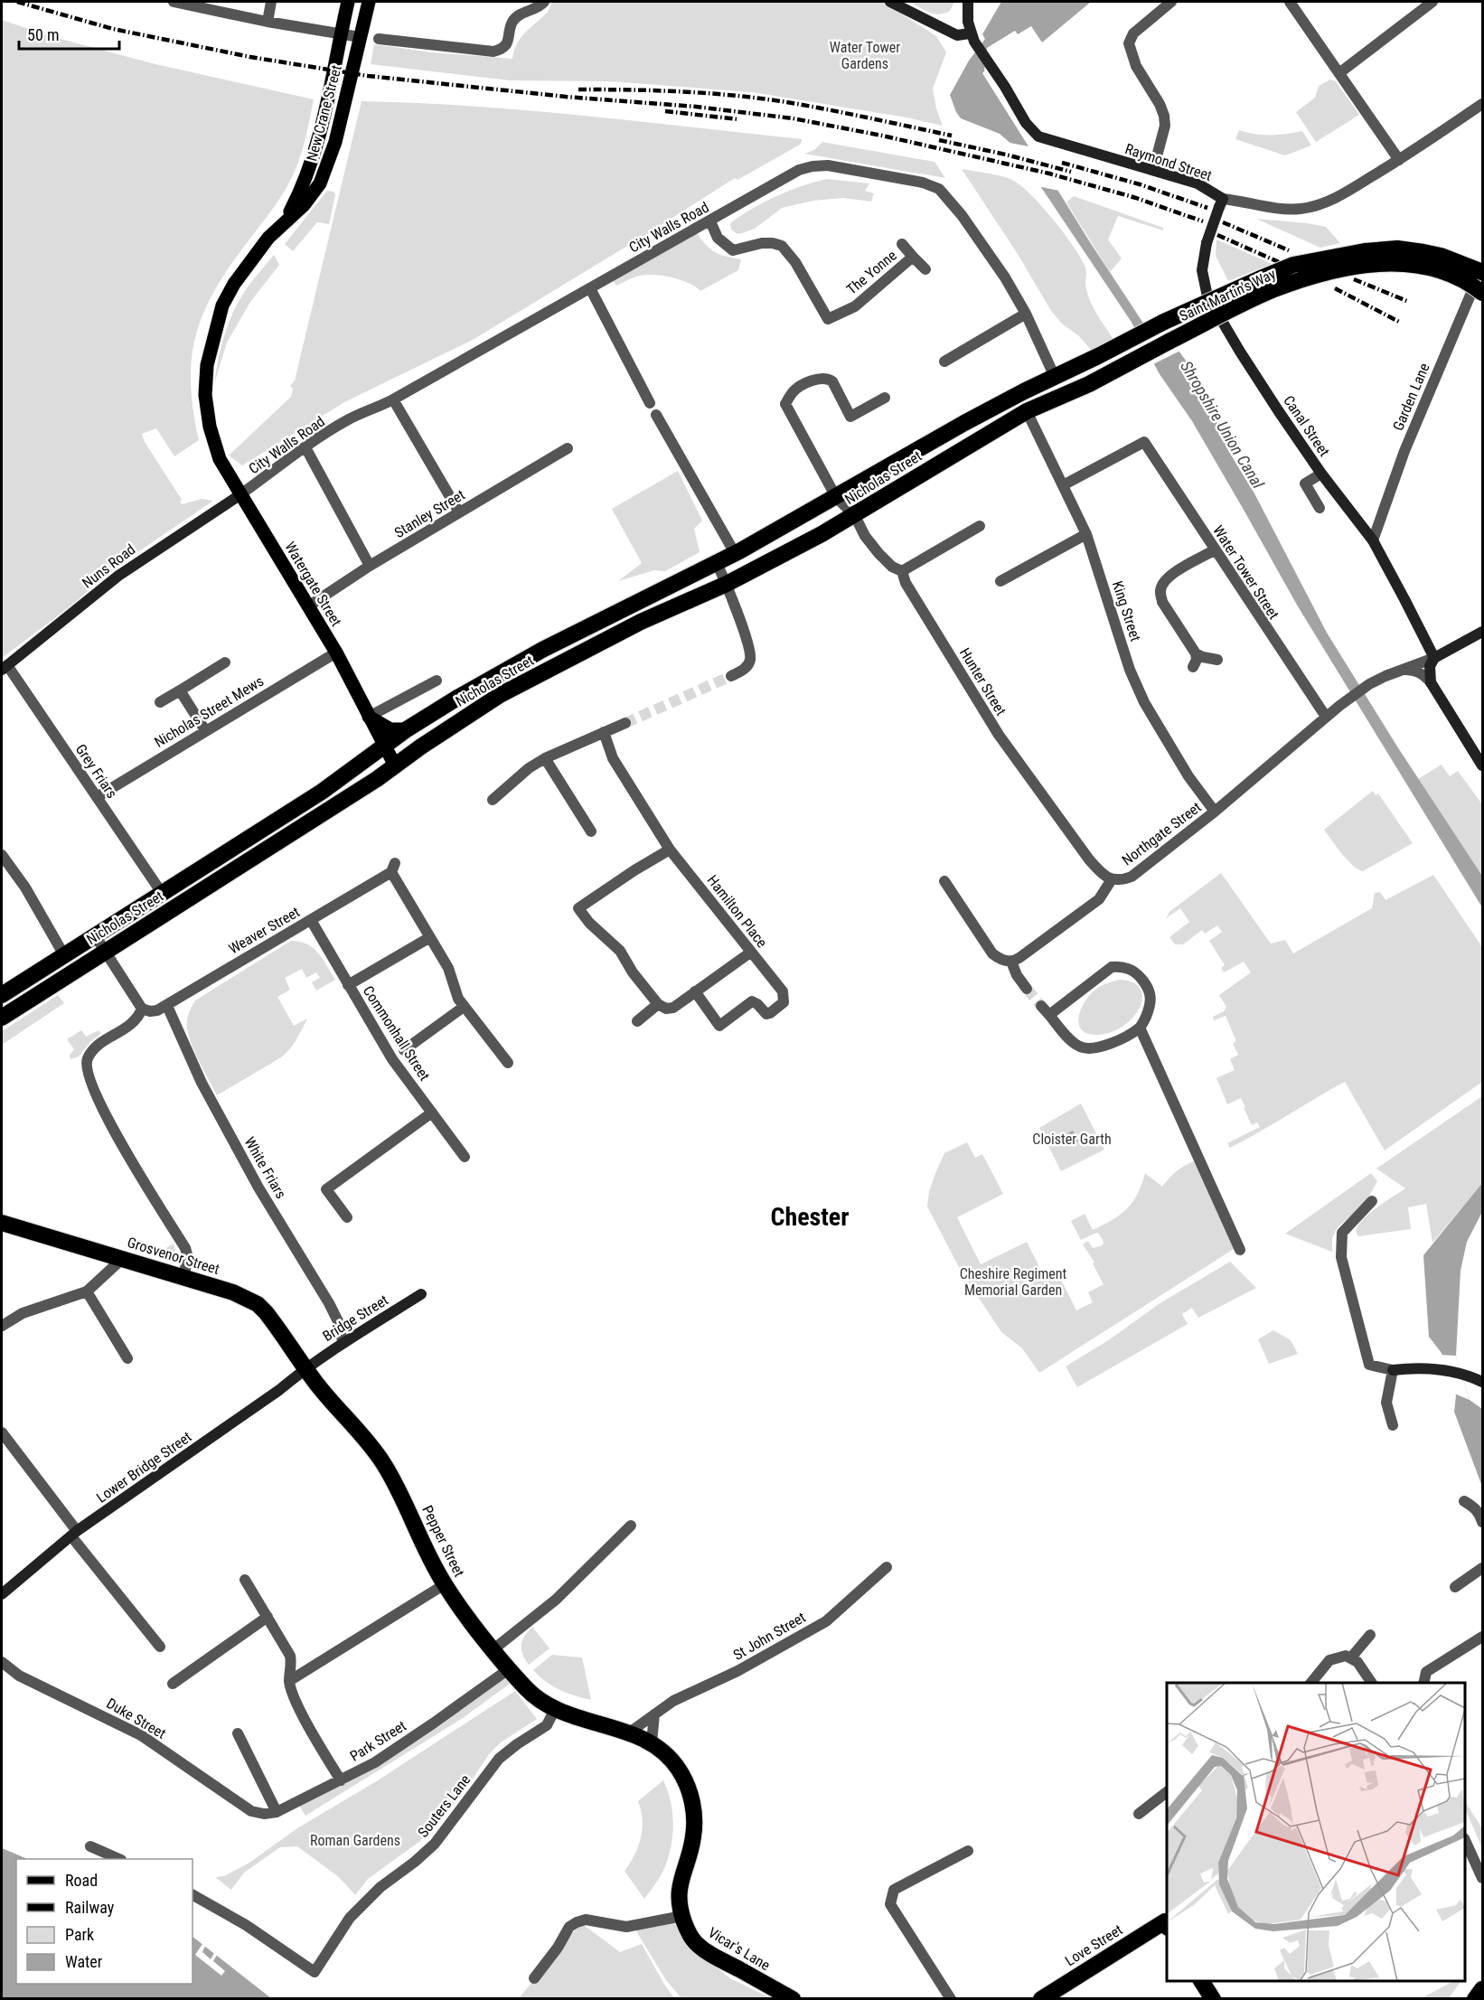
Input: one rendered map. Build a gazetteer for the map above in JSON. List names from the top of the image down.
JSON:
{
  "streets": {
    "highway": [
      "Saint Martin's Way",
      "Nicholas Street",
      "Grosvenor Street",
      "Pepper Street",
      "Love Street",
      "Vicar's Lane"
    ],
    "main road": ["New Crane Street", "Watergate Street"],
    "street": [
      "Raymond Street",
      "City Walls Road",
      "The Yonne",
      "Garden Lane",
      "Canal Street",
      "Stanley Street",
      "Nuns Road",
      "Water Tower Street",
      "King Street",
      "Hunter Street",
      "Nicholas Street Mews",
      "Grey Friars",
      "Northgate Street",
      "Hamilton Place",
      "Weaver Street",
      "Commonhall Street",
      "White Friars",
      "Bridge Street",
      "Lower Bridge Street",
      "St John Street",
      "Duke Street",
      "Park Street",
      "Souters Lane"
    ]
  },
  "crossings": [
    ["New Crane Street", "Watergate Street"],
    ["Raymond Street", "Canal Street"],
    ["City Walls Road", "The Yonne"],
    ["City Walls Road", "Saint Martin's Way"],
    ["City Walls Road", "Nuns Road"],
    ["City Walls Road", "Watergate Street"],
    ["Saint Martin's Way", "Nicholas Street"],
    ["Saint Martin's Way", "King Street"],
    ["Garden Lane", "Canal Street"],
    ["Canal Street", "Northgate Street"],
    ["Nicholas Street", "Watergate Street"],
    ["Nicholas Street", "King Street"],
    ["Nicholas Street", "Hunter Street"],
    ["Nicholas Street", "Grey Friars"],
    ["Stanley Street", "Watergate Street"],
    ["Nuns Road", "Watergate Street"],
    ["Nuns Road", "Grey Friars"],
    ["Water Tower Street", "King Street"],
    ["Water Tower Street", "Northgate Street"],
    ["Watergate Street", "Nicholas Street Mews"],
    ["King Street", "Northgate Street"],
    ["Hunter Street", "Northgate Street"],
    ["Nicholas Street Mews", "Grey Friars"],
    ["Weaver Street", "Commonhall Street"],
    ["Weaver Street", "White Friars"],
    ["White Friars", "Bridge Street"],
    ["Grosvenor Street", "Bridge Street"],
    ["Grosvenor Street", "Lower Bridge Street"],
    ["Grosvenor Street", "Pepper Street"],
    ["Bridge Street", "Lower Bridge Street"],
    ["Bridge Street", "Pepper Street"],
    ["Lower Bridge Street", "Pepper Street"],
    ["Pepper Street", "St John Street"],
    ["Pepper Street", "Park Street"],
    ["Pepper Street", "Souters Lane"],
    ["Pepper Street", "Vicar's Lane"],
    ["Duke Street", "Park Street"]
  ],
  "districts": ["Chester"],
  "water": ["Shropshire Union Canal"],
  "parks": [
    "Water Tower Gardens",
    "Cloister Garth",
    "Cheshire Regiment Memorial Garden",
    "Roman Gardens"
  ],
  "legend": [
    "Road",
    "Railway",
    "Park",
    "Water"
  ],
  "scale_bar": "50 m"
}
